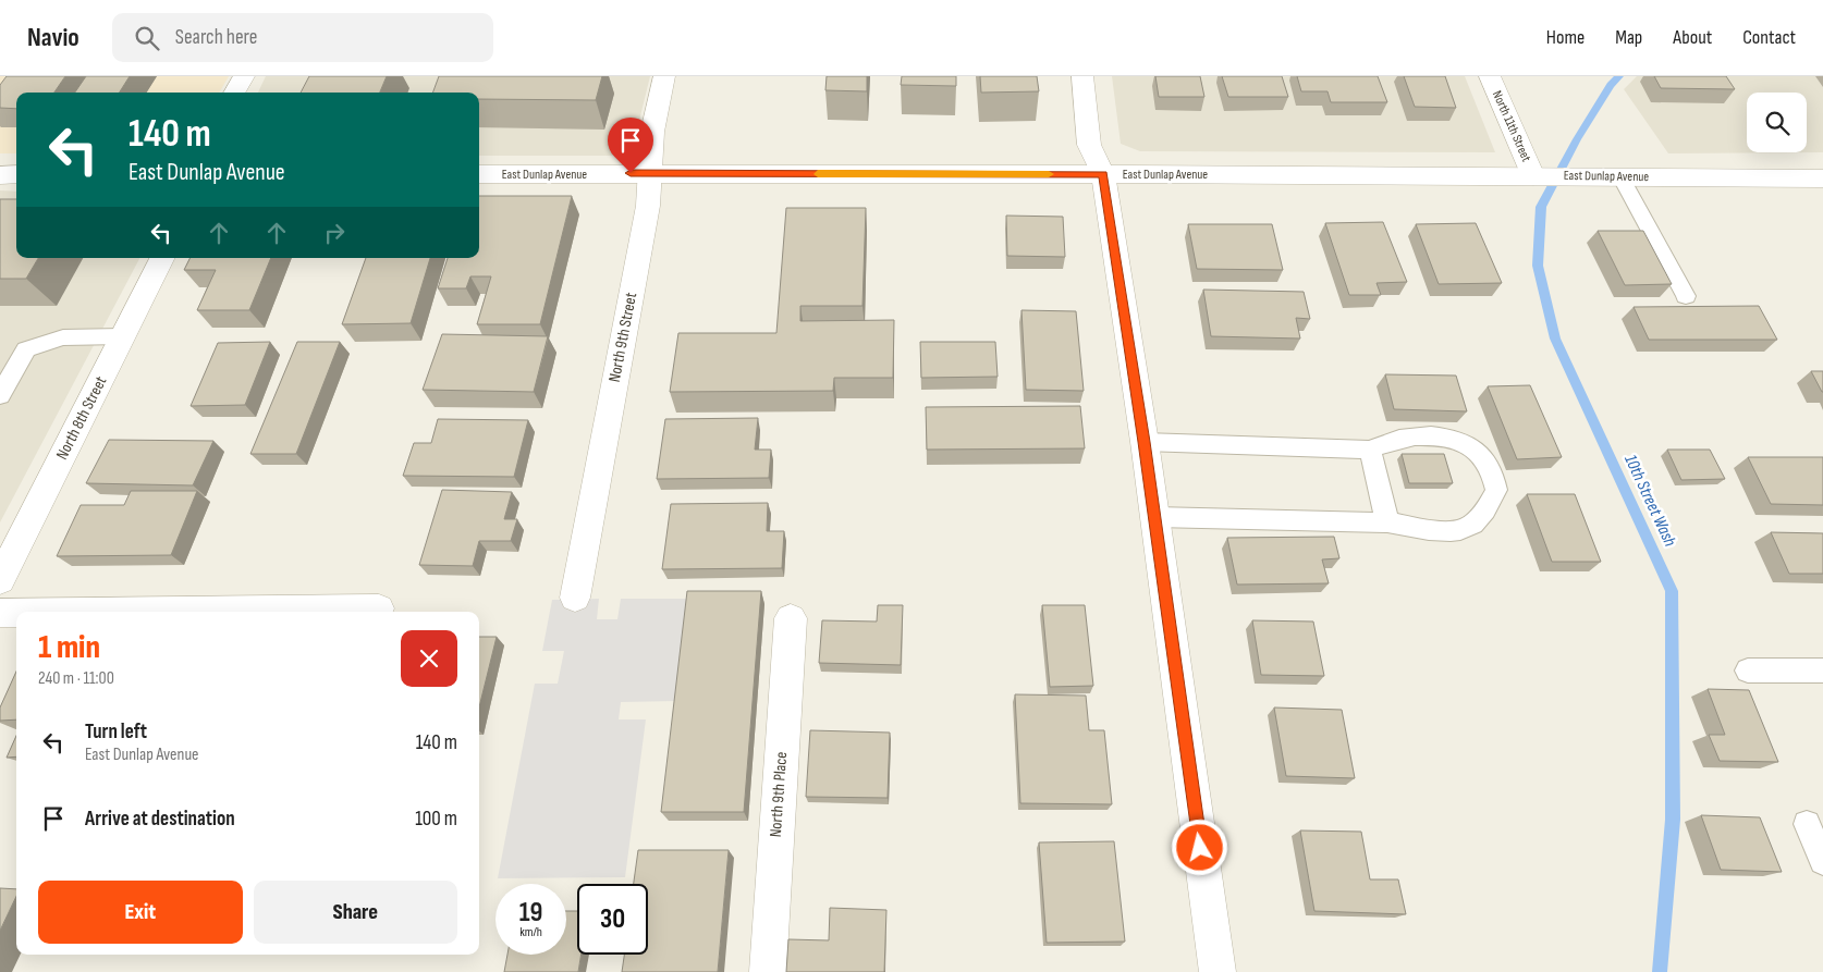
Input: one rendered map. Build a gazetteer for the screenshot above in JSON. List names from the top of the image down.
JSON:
{
  "streets": {
    "street": [
      "North 11th Street",
      "East Dunlap Avenue",
      "North 9th Street",
      "North 8th Street",
      "North 9th Place"
    ]
  },
  "crossings": [
    ["North 11th Street", "East Dunlap Avenue"],
    ["East Dunlap Avenue", "North 9th Street"]
  ],
  "water": ["10th Street Wash"],
  "page": {
    "header": "Navio",
    "search": "Search here",
    "nav": [
      "Home",
      "Map",
      "About",
      "Contact"
    ],
    "turn": ["140 m", "East Dunlap Avenue"],
    "heading": ["1 min", "240 m · 11:00"],
    "list": [
      {
        "name": "Turn left",
        "note": "East Dunlap Avenue",
        "value": "140 m"
      },
      {
        "name": "Arrive at destination",
        "value": "100 m"
      }
    ],
    "buttons": ["Exit", "Share"],
    "speed": "19 km/h",
    "limit": "30"
  }
}
